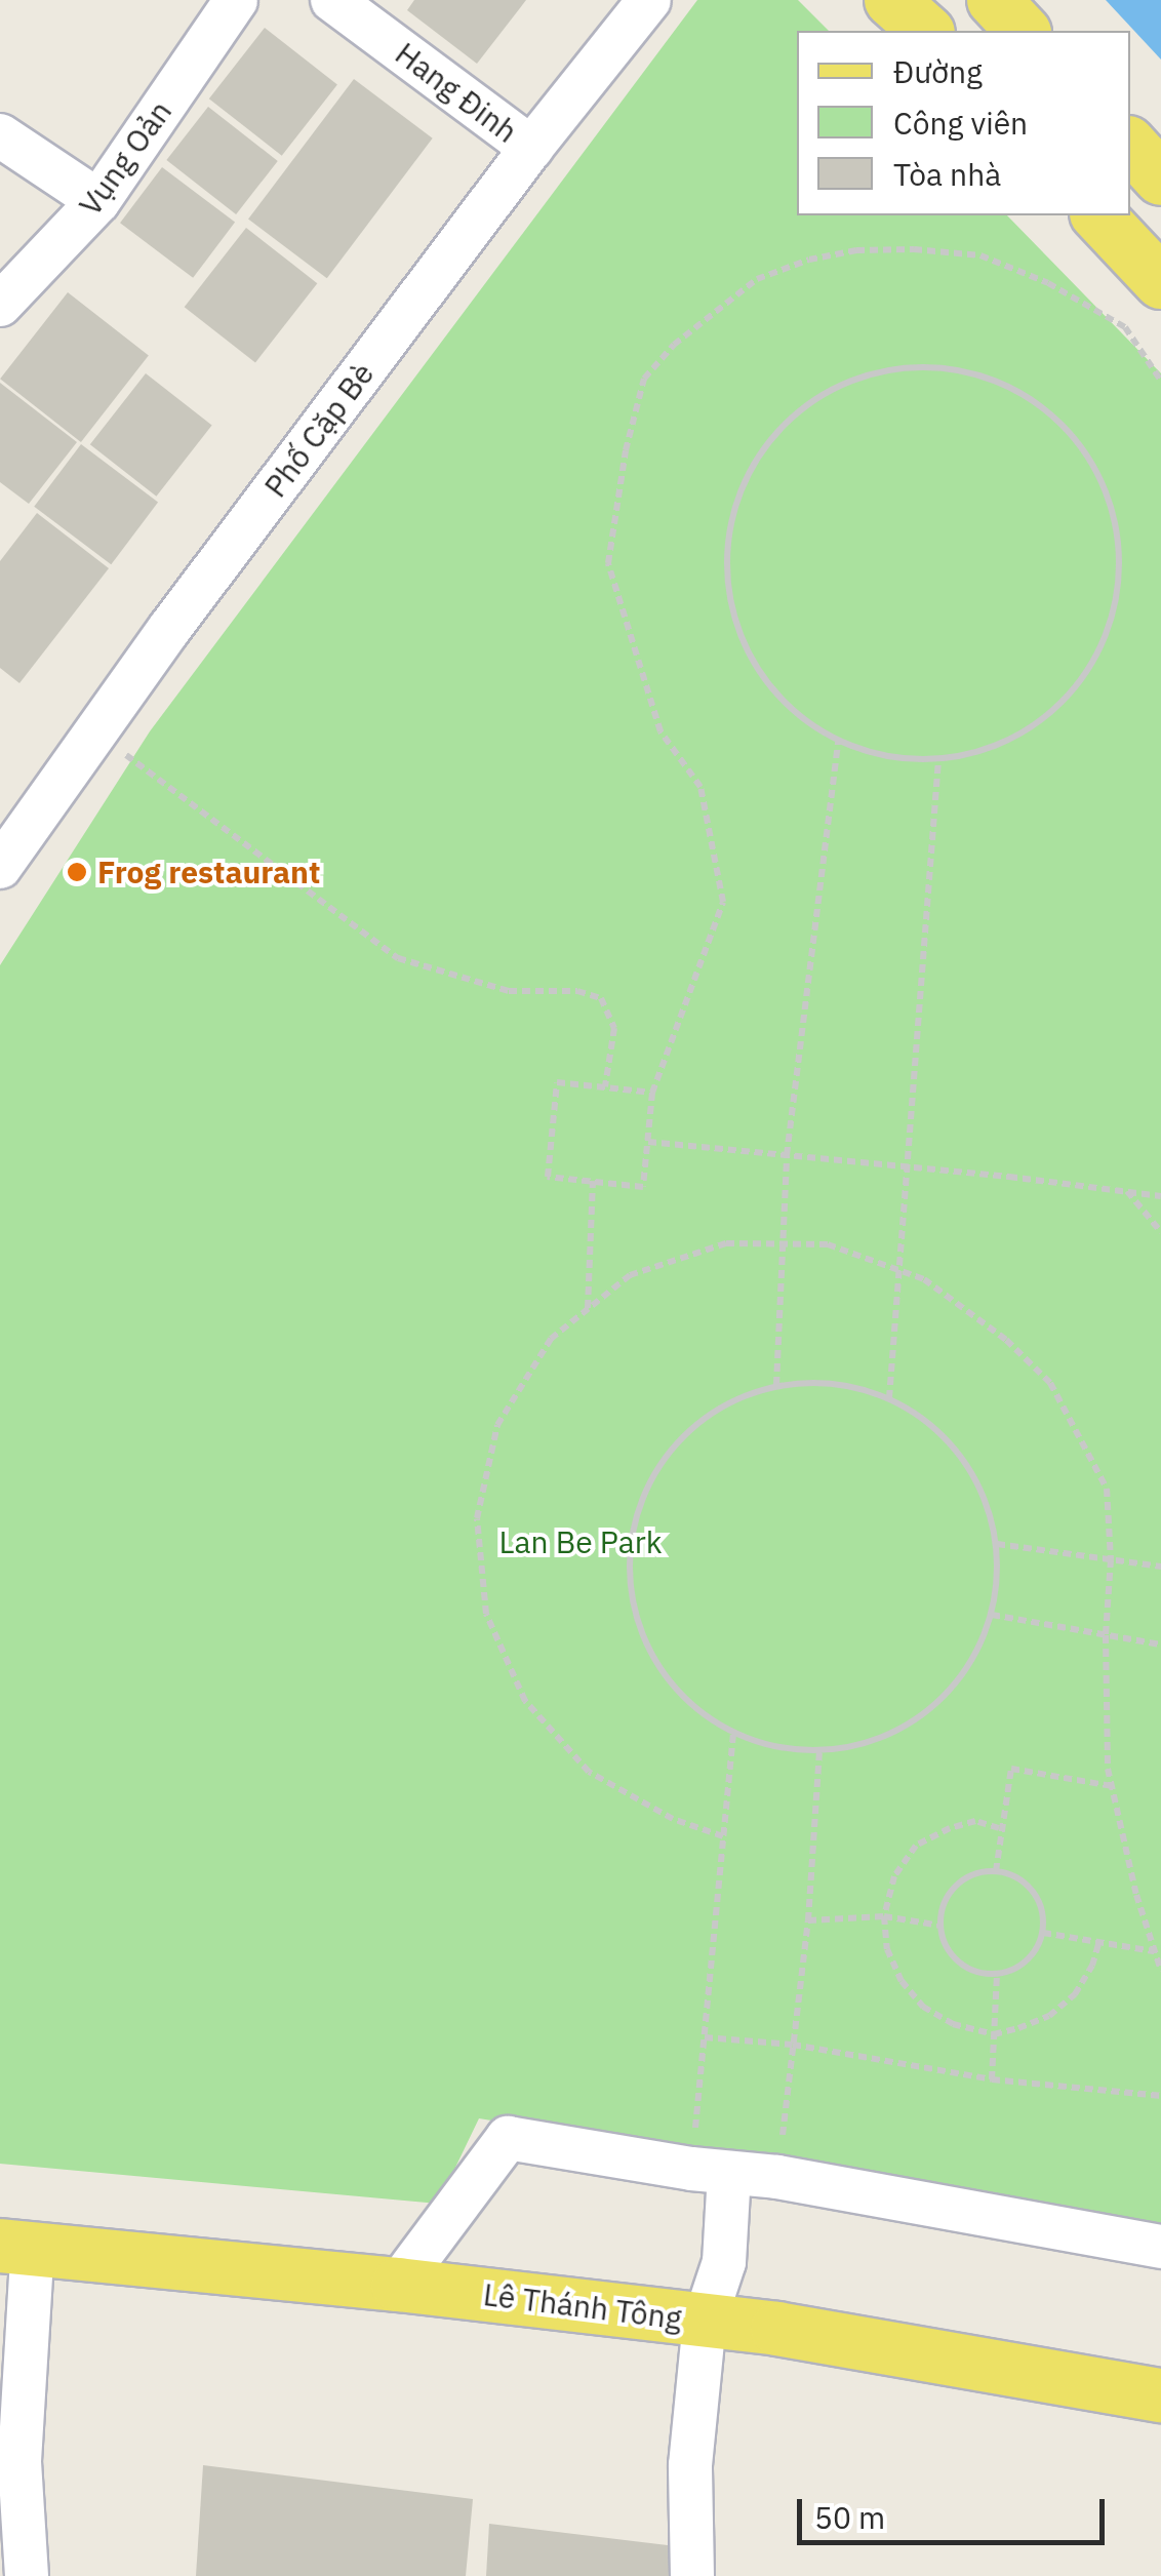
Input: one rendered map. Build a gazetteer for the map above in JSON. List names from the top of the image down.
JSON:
{
  "streets": {
    "main road": ["Lê Thánh Tông"],
    "street": ["Hang Đinh", "Vụng Oản", "Phố Cặp Bè"]
  },
  "crossings": [
    ["Hang Đinh", "Phố Cặp Bè"]
  ],
  "parks": ["Lan Be Park"],
  "places": ["Frog restaurant"],
  "legend": ["Đường", "Công viên", "Tòa nhà"],
  "scale_bar": "50 m"
}
